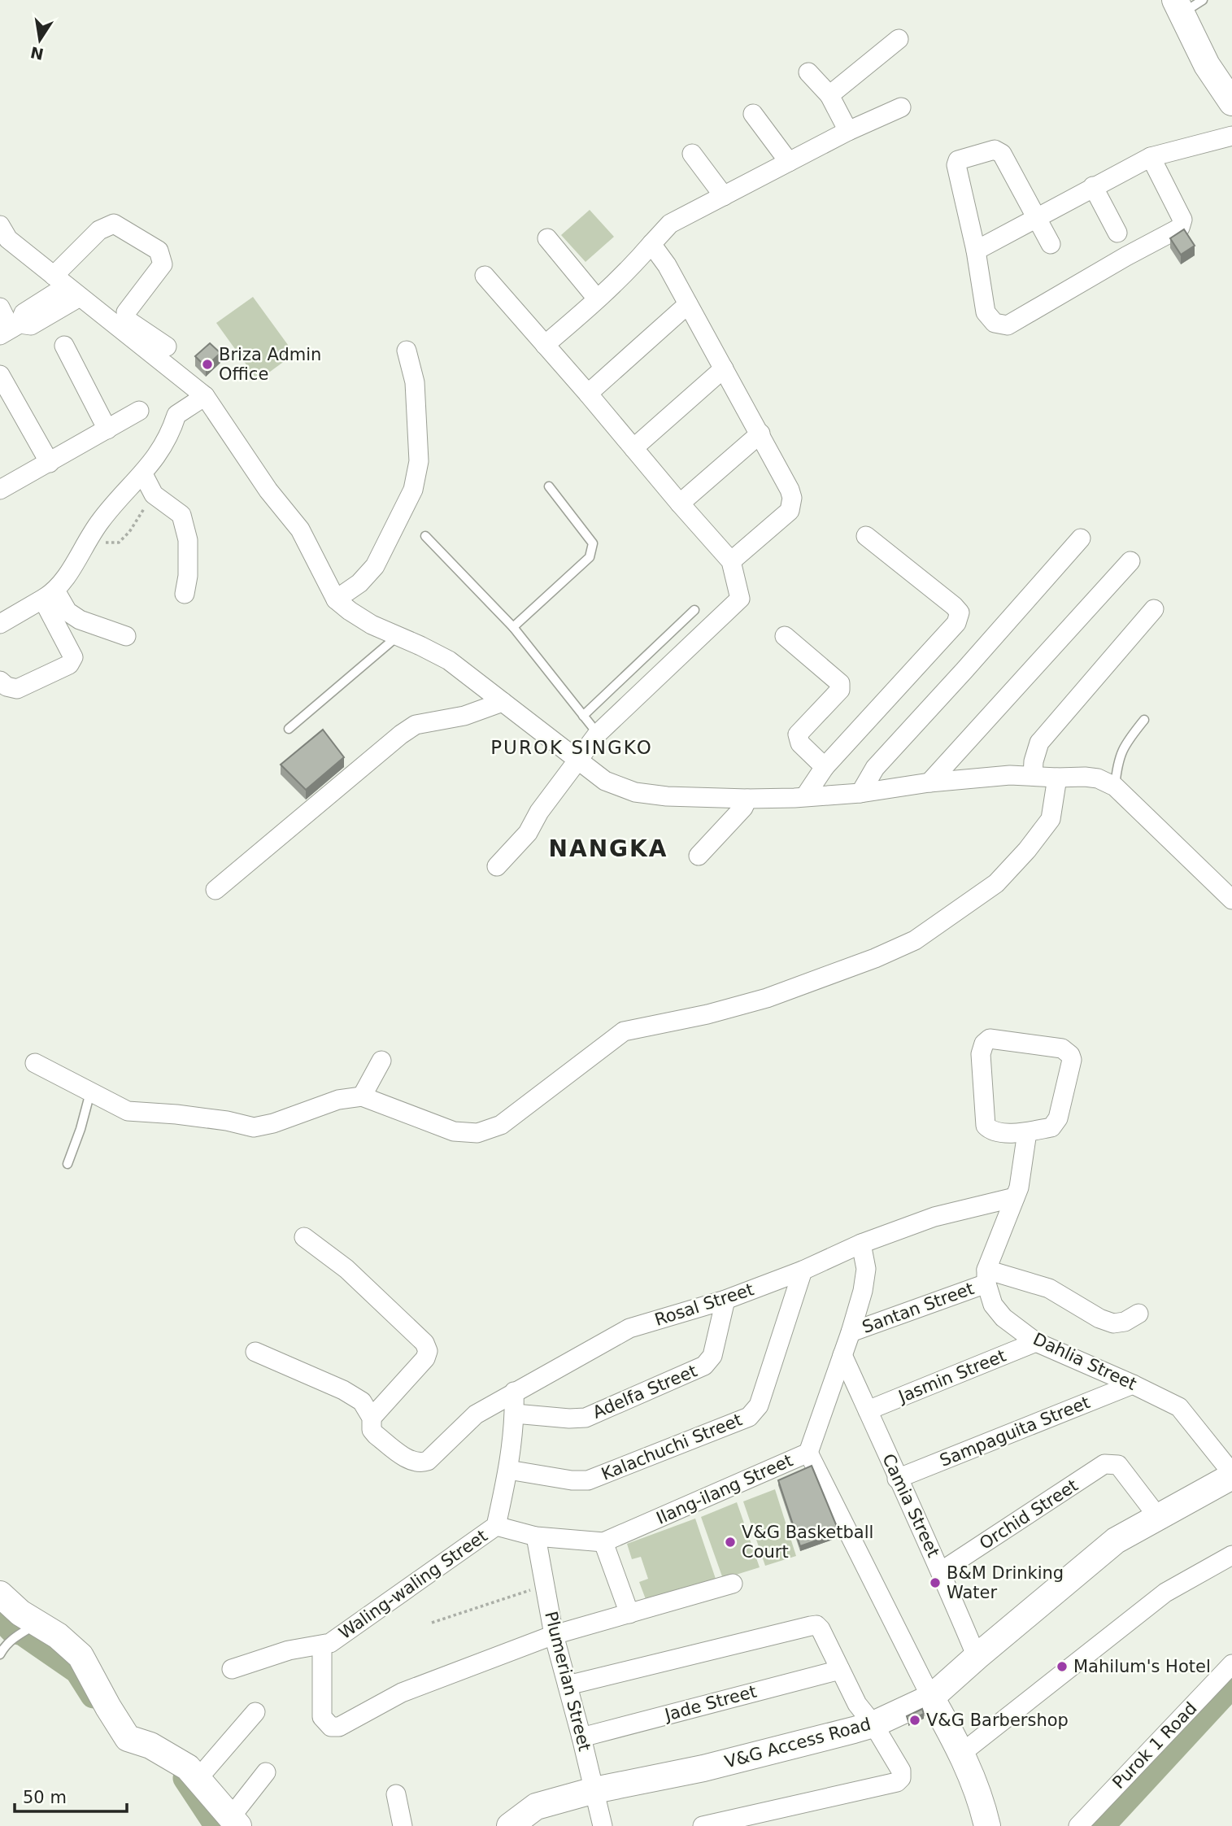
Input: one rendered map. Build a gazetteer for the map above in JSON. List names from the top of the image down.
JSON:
{
  "streets": {
    "street": [
      "Rosal Street",
      "Santan Street",
      "Dahlia Street",
      "Jasmin Street",
      "Adelfa Street",
      "Sampaguita Street",
      "Kalachuchi Street",
      "Ilang-ilang Street",
      "Camia Street",
      "Orchid Street",
      "Waling-waling Street",
      "Plumerian Street",
      "Jade Street",
      "V&G Access Road",
      "Purok 1 Road"
    ]
  },
  "crossings": [
    ["Rosal Street", "Adelfa Street"],
    ["Rosal Street", "Kalachuchi Street"],
    ["Rosal Street", "Ilang-ilang Street"],
    ["Rosal Street", "Waling-waling Street"],
    ["Santan Street", "Dahlia Street"],
    ["Santan Street", "Ilang-ilang Street"],
    ["Dahlia Street", "Jasmin Street"],
    ["Dahlia Street", "Sampaguita Street"],
    ["Dahlia Street", "V&G Access Road"],
    ["Jasmin Street", "Camia Street"],
    ["Adelfa Street", "Waling-waling Street"],
    ["Sampaguita Street", "Camia Street"],
    ["Kalachuchi Street", "Waling-waling Street"],
    ["Ilang-ilang Street", "Camia Street"],
    ["Ilang-ilang Street", "Waling-waling Street"],
    ["Ilang-ilang Street", "Plumerian Street"],
    ["Camia Street", "Orchid Street"],
    ["Camia Street", "V&G Access Road"],
    ["Orchid Street", "V&G Access Road"],
    ["Plumerian Street", "Jade Street"],
    ["Plumerian Street", "V&G Access Road"]
  ],
  "districts": ["PUROK SINGKO", "NANGKA"],
  "places": [
    "Briza Admin Office",
    "V&G Basketball Court",
    "B&M Drinking Water",
    "Mahilum's Hotel",
    "V&G Barbershop"
  ],
  "scale_bar": "50 m",
  "north": "bottom"
}
